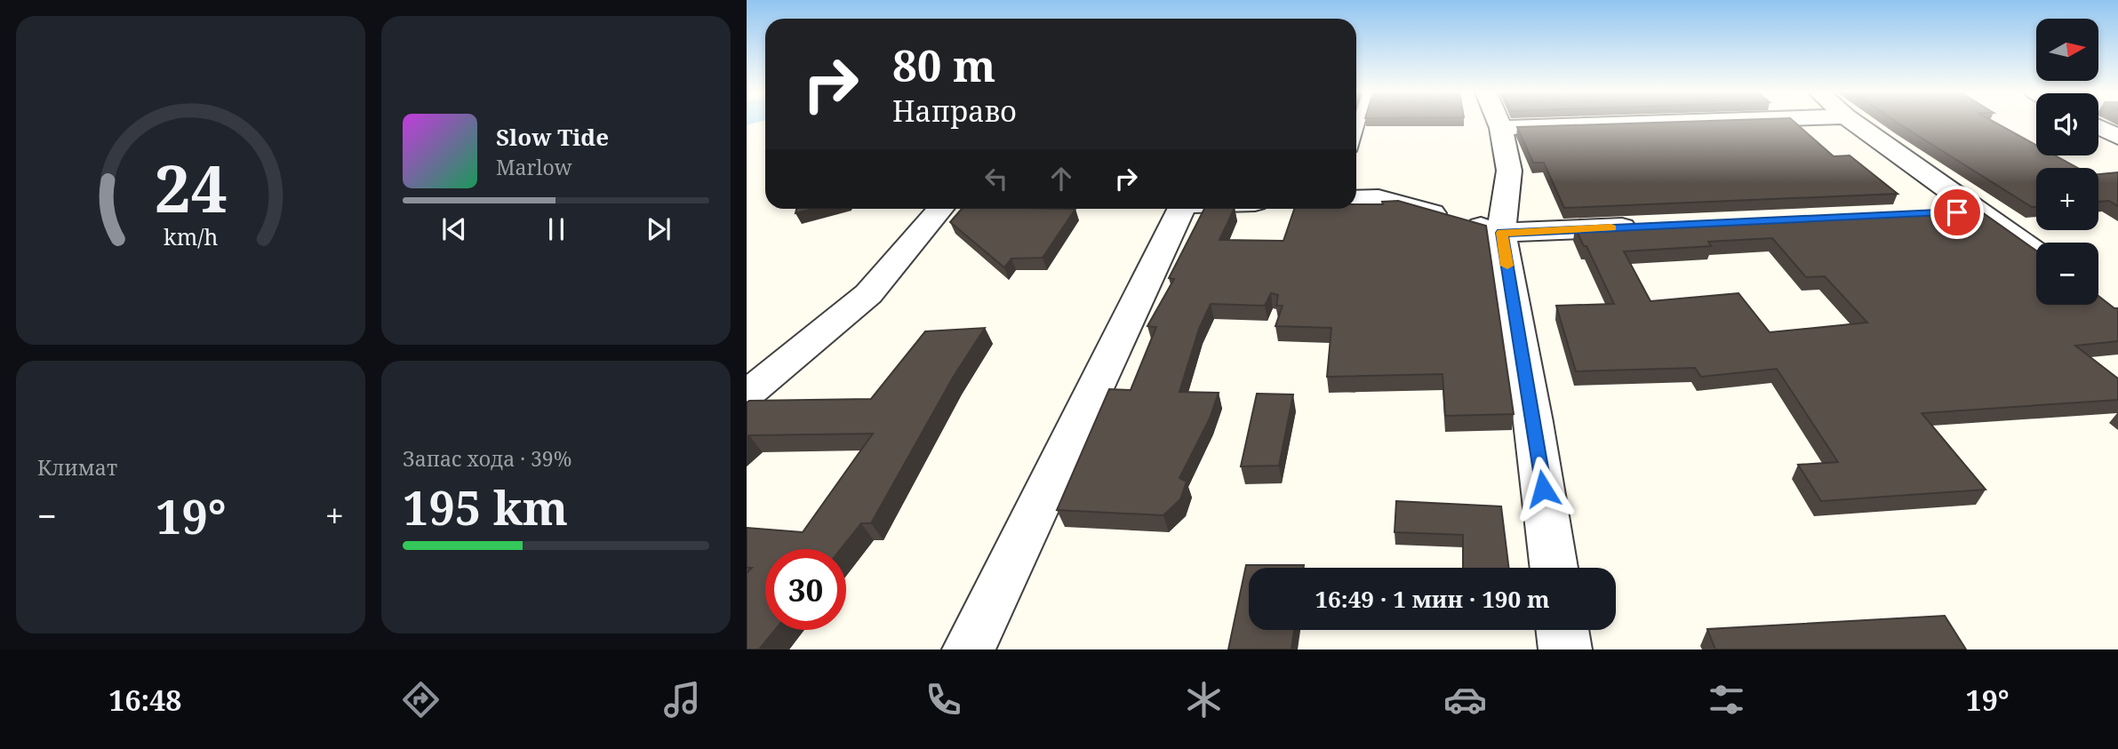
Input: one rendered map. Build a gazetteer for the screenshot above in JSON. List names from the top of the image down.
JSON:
{
  "north": "right",
  "page": {
    "map_buttons": ["+", "−"],
    "turn": ["80 m", "Направо"],
    "song": ["Slow Tide", "Marlow"],
    "tile": [
      "Климат",
      ["Запас хода · 39%", "195 km"]
    ],
    "heat": ["−", "19°", "+"],
    "limit": "30",
    "trip": "16:49 · 1 мин · 190 m",
    "tabs": ["16:48", "19°"],
    "gauge": ["24", "km/h"]
  }
}
